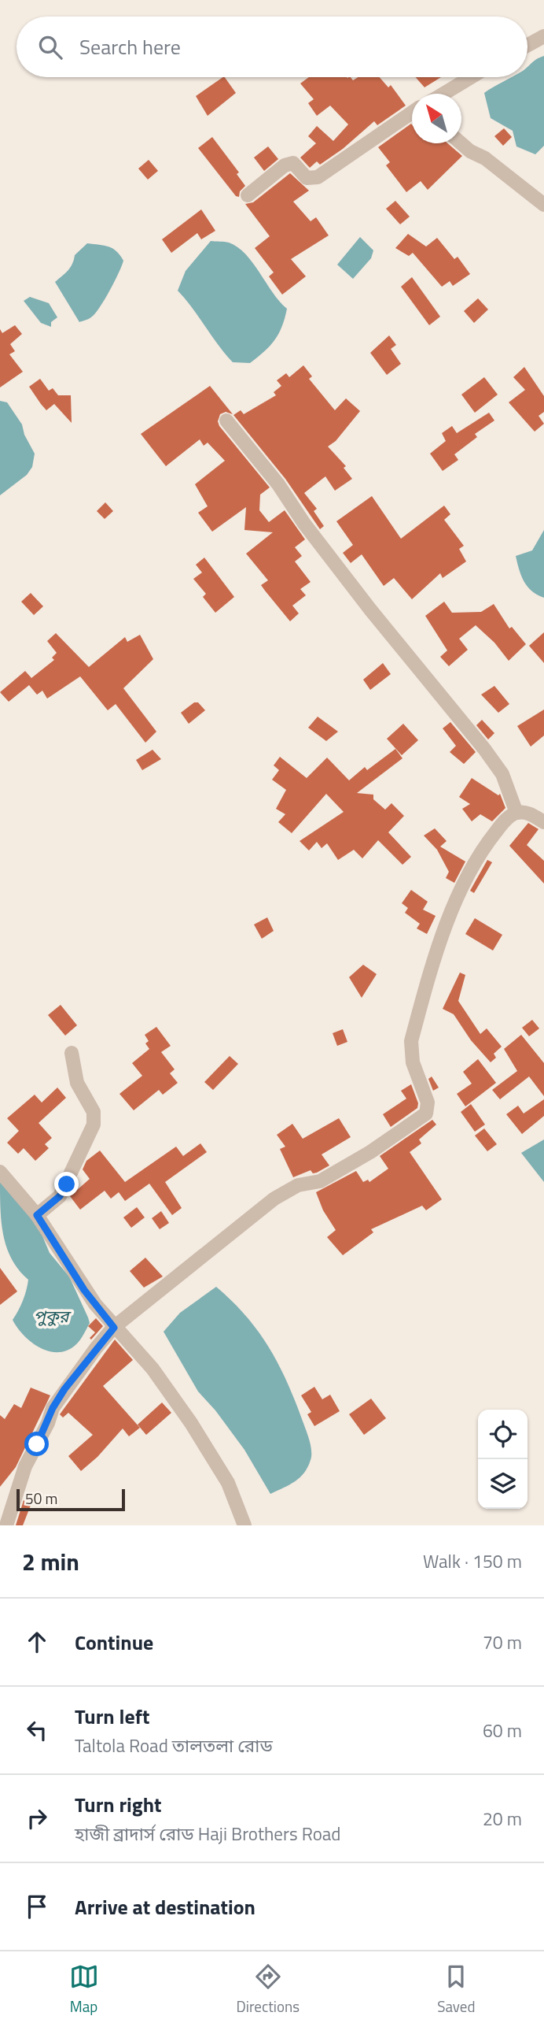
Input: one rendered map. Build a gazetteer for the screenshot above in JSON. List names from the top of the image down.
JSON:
{
  "water": ["পুকুর"],
  "scale_bar": "50 m",
  "north": "top left",
  "page": {
    "search": "Search here",
    "scale": "50 m",
    "heading": ["2 min", "Walk · 150 m"],
    "list": [
      ["Continue", "70 m"],
      ["Turn left", "Taltola Road তালতলা রোড", "60 m"],
      ["Turn right", "হাজী ব্রাদার্স রোড Haji Brothers Road", "20 m"],
      "Arrive at destination"
    ],
    "nav": ["Map", "Directions", "Saved"]
  }
}
